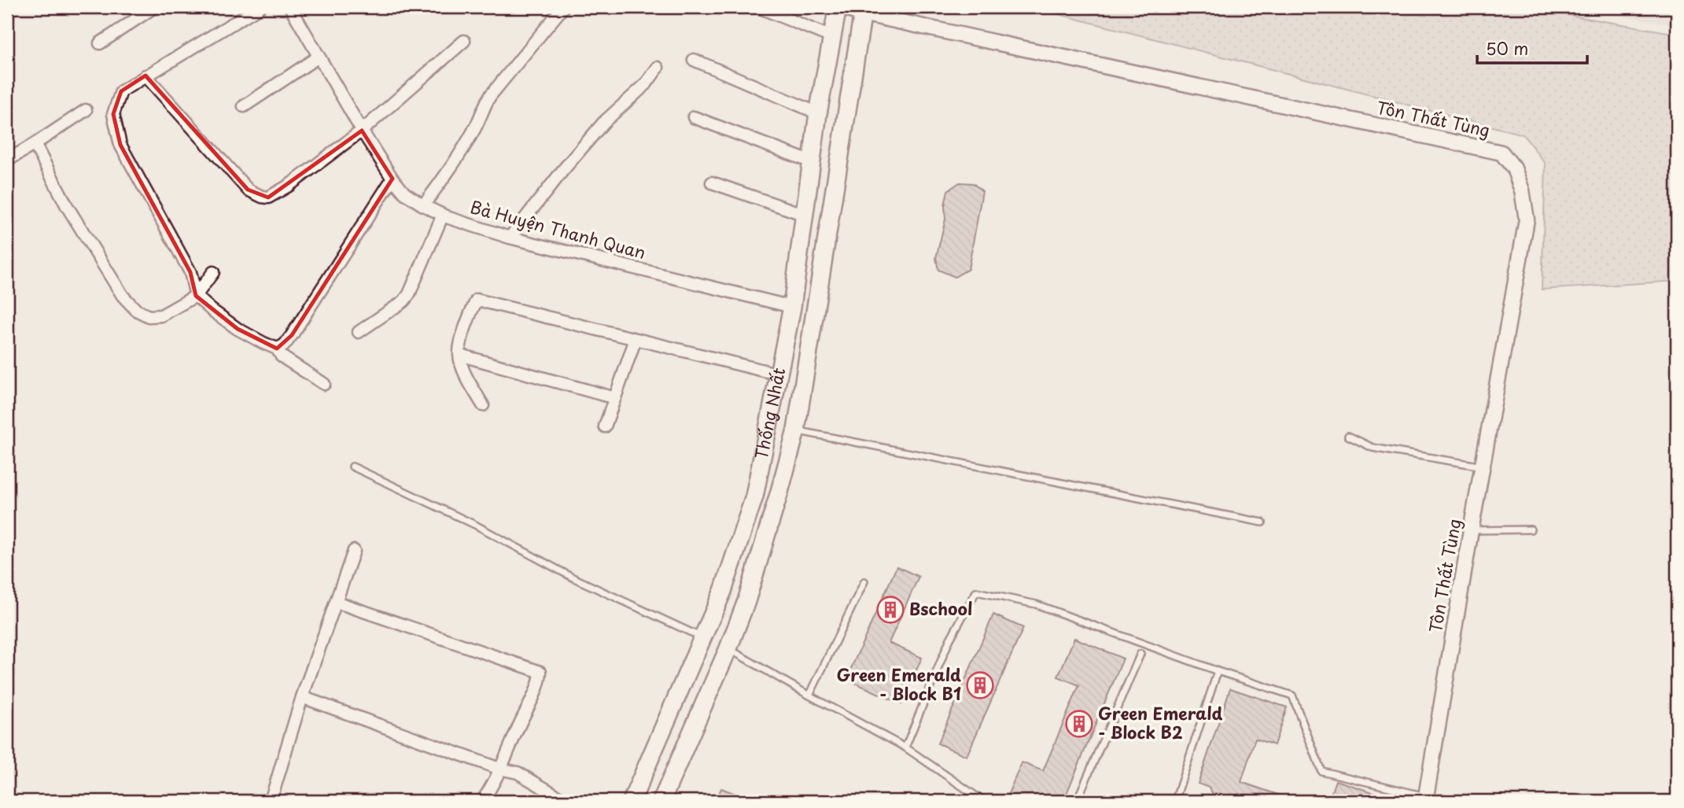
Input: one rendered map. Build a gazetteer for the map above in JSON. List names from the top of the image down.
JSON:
{
  "streets": {
    "main road": ["Thống Nhất"],
    "street": ["Tôn Thất Tùng", "Bà Huyện Thanh Quan"]
  },
  "crossings": [
    ["Tôn Thất Tùng", "Thống Nhất"],
    ["Bà Huyện Thanh Quan", "Thống Nhất"]
  ],
  "places": {
    "building": ["Bschool", "Green Emerald - Block B1", "Green Emerald - Block B2"]
  },
  "scale_bar": "50 m"
}
